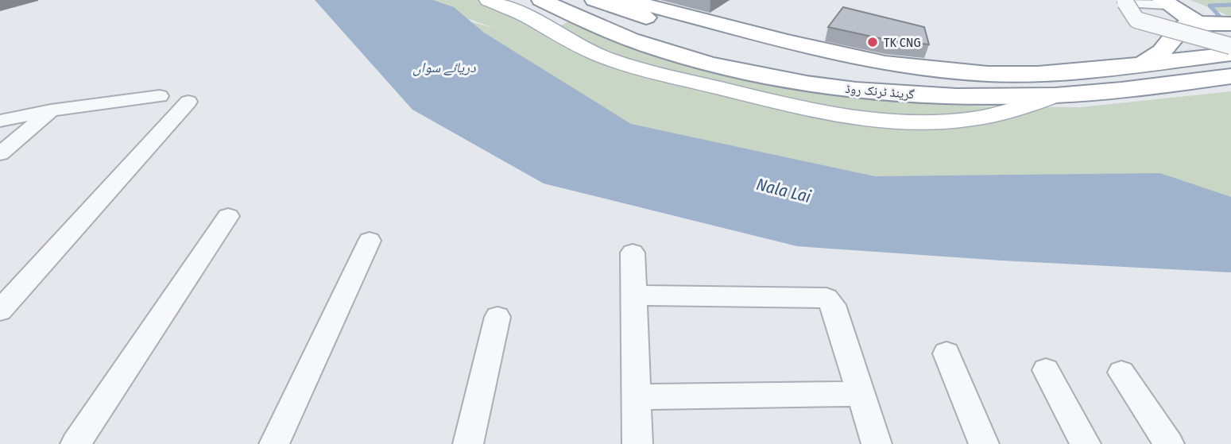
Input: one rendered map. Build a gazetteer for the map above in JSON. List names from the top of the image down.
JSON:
{
  "streets": {
    "highway": ["گرینڈ ٹرنک روڈ"]
  },
  "water": ["دریائے سواں", "Nala Lai"],
  "places": ["TK CNG"]
}
